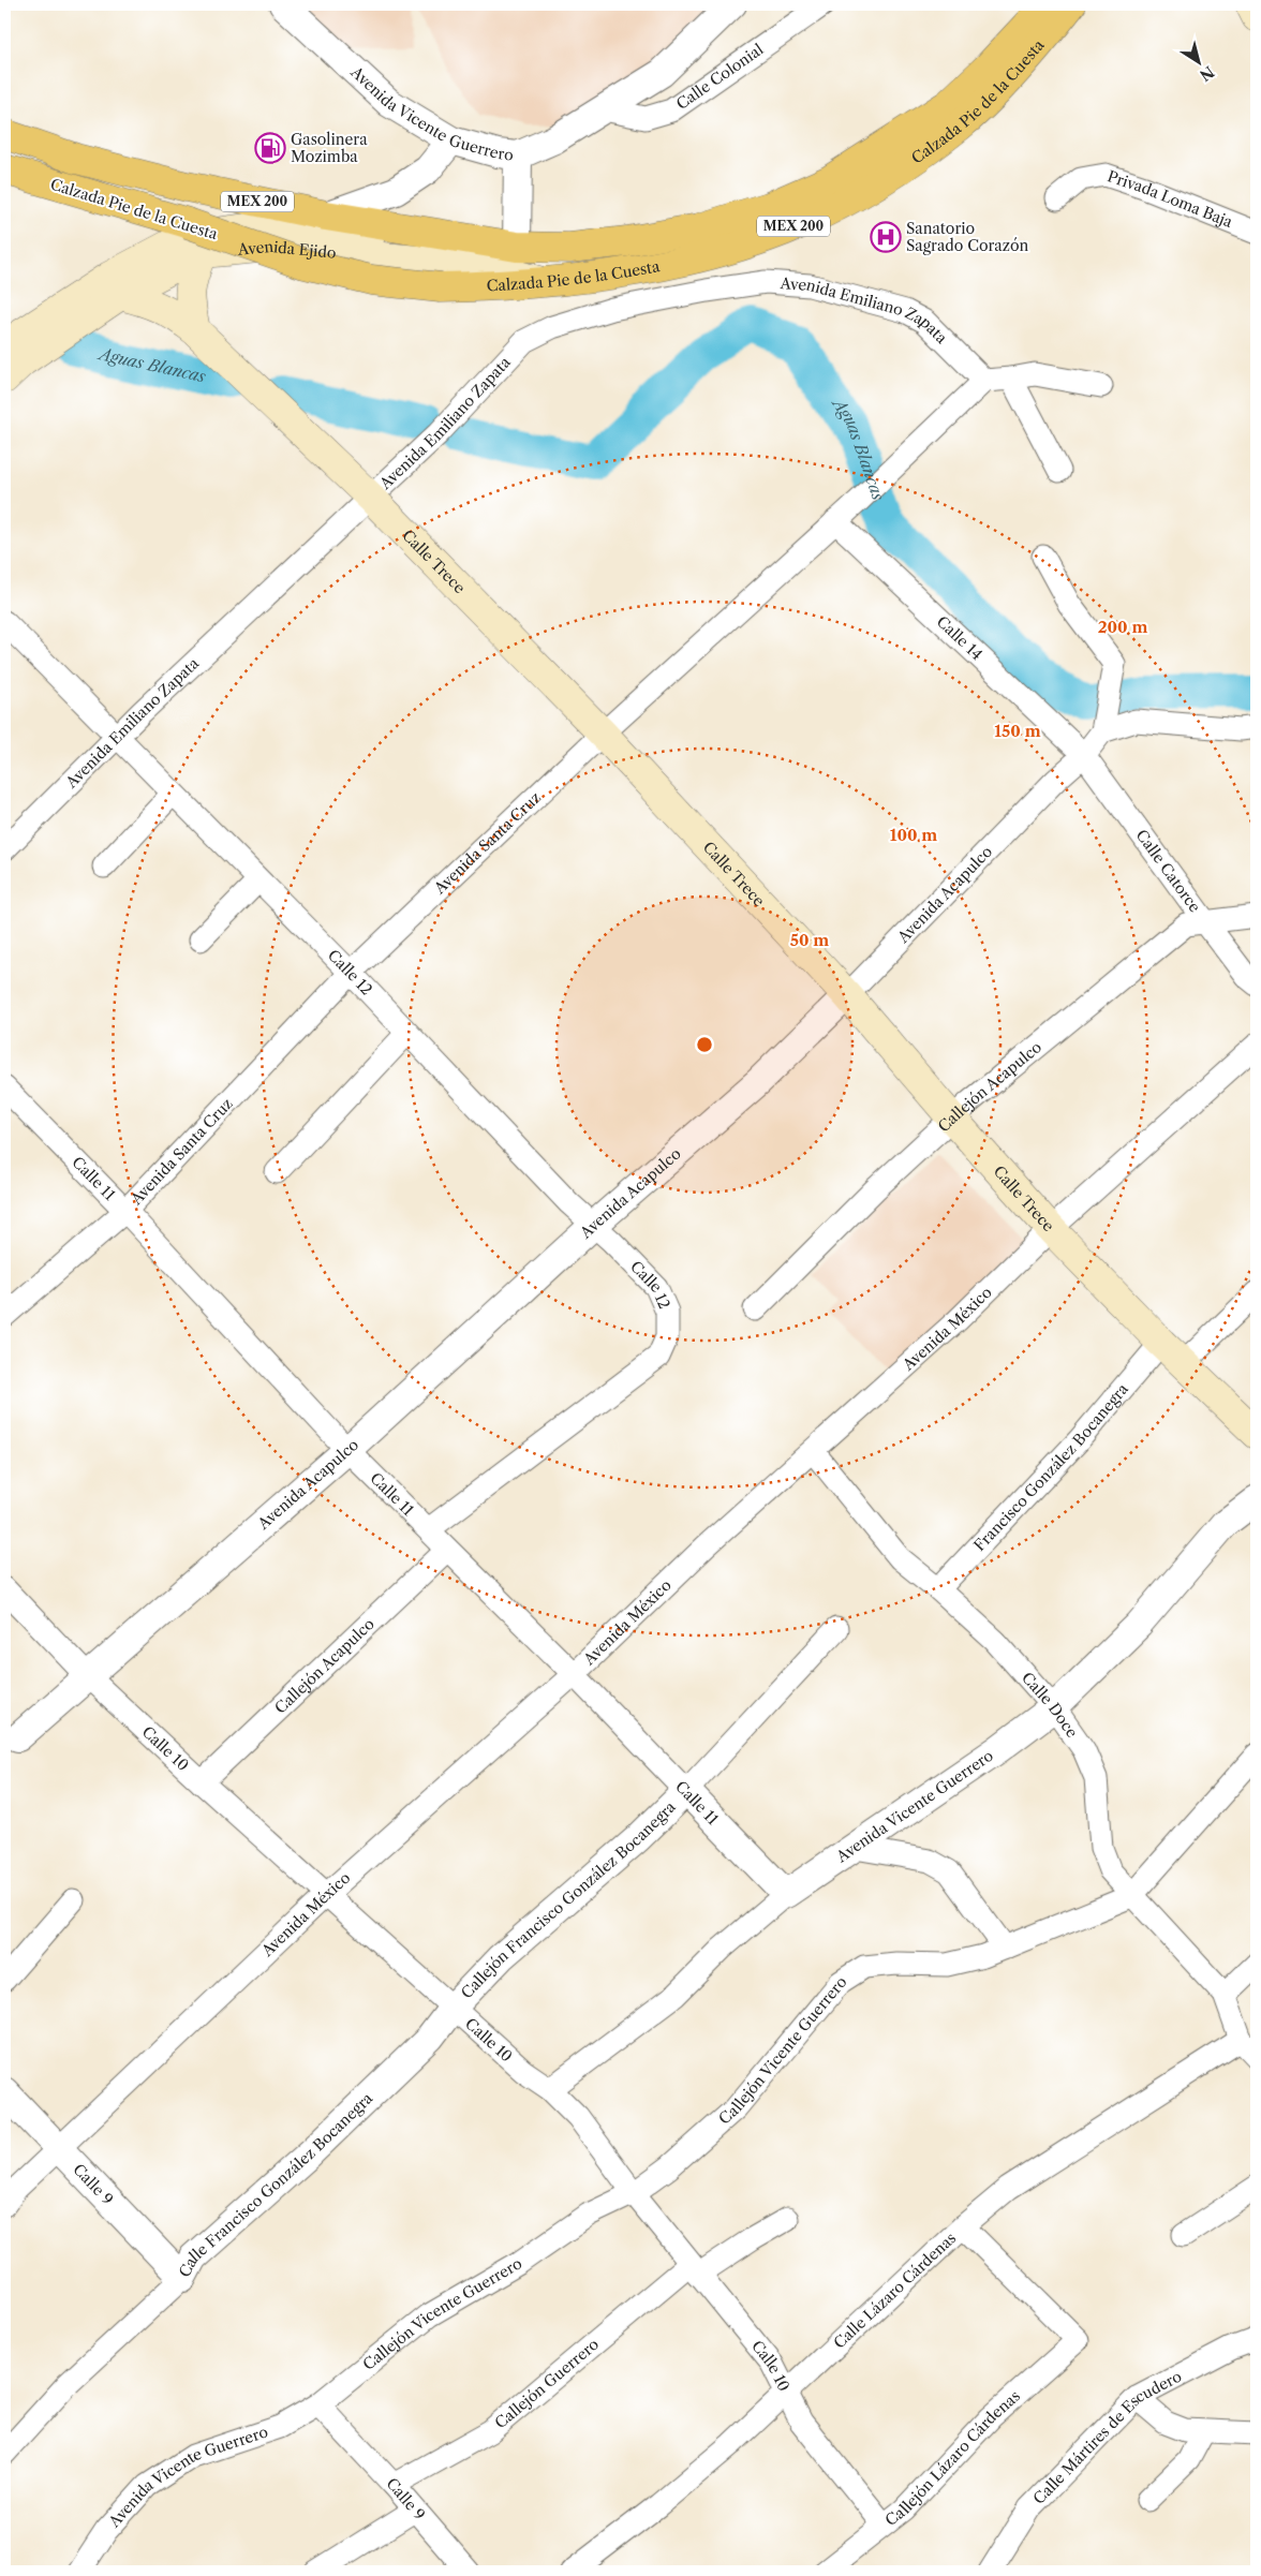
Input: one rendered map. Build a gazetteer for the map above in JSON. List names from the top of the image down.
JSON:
{
  "streets": {
    "main road": [
      "Calzada Pie de la Cuesta",
      "MEX 200",
      "Avenida Ejido",
      "Calle Trece"
    ],
    "street": [
      "Calle Colonial",
      "Avenida Vicente Guerrero",
      "Privada Loma Baja",
      "Avenida Emiliano Zapata",
      "Calle 14",
      "Avenida Santa Cruz",
      "Calle Catorce",
      "Avenida Acapulco",
      "Calle 12",
      "Callejón Acapulco",
      "Calle 11",
      "Avenida México",
      "Francisco González Bocanegra",
      "Calle Doce",
      "Calle 10",
      "Callejón Francisco González Bocanegra",
      "Callejón Vicente Guerrero",
      "Calle 9",
      "Calle Francisco González Bocanegra",
      "Calle Lázaro Cárdenas",
      "Callejón Guerrero",
      "Calle Mártires de Escudero",
      "Callejón Lázaro Cárdenas"
    ]
  },
  "crossings": [
    ["Calzada Pie de la Cuesta", "Avenida Vicente Guerrero"],
    ["Calzada Pie de la Cuesta", "Avenida Ejido"],
    ["Avenida Vicente Guerrero", "Avenida Ejido"],
    ["Avenida Vicente Guerrero", "Calle 11"],
    ["Avenida Vicente Guerrero", "Calle Doce"],
    ["Avenida Vicente Guerrero", "Calle 10"],
    ["Avenida Vicente Guerrero", "Callejón Vicente Guerrero"],
    ["Avenida Vicente Guerrero", "Calle 9"],
    ["Avenida Ejido", "Calle Trece"],
    ["Avenida Emiliano Zapata", "Calle Trece"],
    ["Avenida Emiliano Zapata", "Avenida Santa Cruz"],
    ["Avenida Emiliano Zapata", "Calle 12"],
    ["Calle Trece", "Avenida Santa Cruz"],
    ["Calle Trece", "Avenida Acapulco"],
    ["Calle Trece", "Callejón Acapulco"],
    ["Calle Trece", "Avenida México"],
    ["Calle Trece", "Francisco González Bocanegra"],
    ["Calle 14", "Avenida Santa Cruz"],
    ["Calle 14", "Calle Catorce"],
    ["Calle 14", "Avenida Acapulco"],
    ["Avenida Santa Cruz", "Calle 12"],
    ["Avenida Santa Cruz", "Calle 11"],
    ["Calle Catorce", "Avenida Acapulco"],
    ["Calle Catorce", "Callejón Acapulco"],
    ["Avenida Acapulco", "Calle 12"],
    ["Avenida Acapulco", "Calle 11"],
    ["Avenida Acapulco", "Calle 10"],
    ["Calle 12", "Calle 11"],
    ["Callejón Acapulco", "Calle 11"],
    ["Callejón Acapulco", "Calle 10"],
    ["Calle 11", "Avenida México"],
    ["Calle 11", "Callejón Francisco González Bocanegra"],
    ["Avenida México", "Calle Doce"],
    ["Avenida México", "Calle 10"],
    ["Avenida México", "Calle 9"],
    ["Francisco González Bocanegra", "Calle Doce"],
    ["Calle Doce", "Callejón Vicente Guerrero"],
    ["Calle 10", "Callejón Francisco González Bocanegra"],
    ["Calle 10", "Callejón Vicente Guerrero"],
    ["Calle 10", "Calle Francisco González Bocanegra"],
    ["Calle 10", "Calle Lázaro Cárdenas"],
    ["Calle 10", "Callejón Guerrero"],
    ["Calle 10", "Callejón Lázaro Cárdenas"],
    ["Callejón Francisco González Bocanegra", "Calle Francisco González Bocanegra"],
    ["Callejón Vicente Guerrero", "Calle 9"],
    ["Calle 9", "Calle Francisco González Bocanegra"],
    ["Calle 9", "Callejón Guerrero"],
    ["Calle Lázaro Cárdenas", "Callejón Lázaro Cárdenas"]
  ],
  "water": ["Aguas Blancas"],
  "places": {
    "fuel station": ["Gasolinera Mozimba"],
    "hospital": ["Sanatorio Sagrado Corazón"]
  },
  "north": "bottom right",
  "rings": [
    "200 m",
    "150 m",
    "100 m",
    "50 m"
  ]
}
